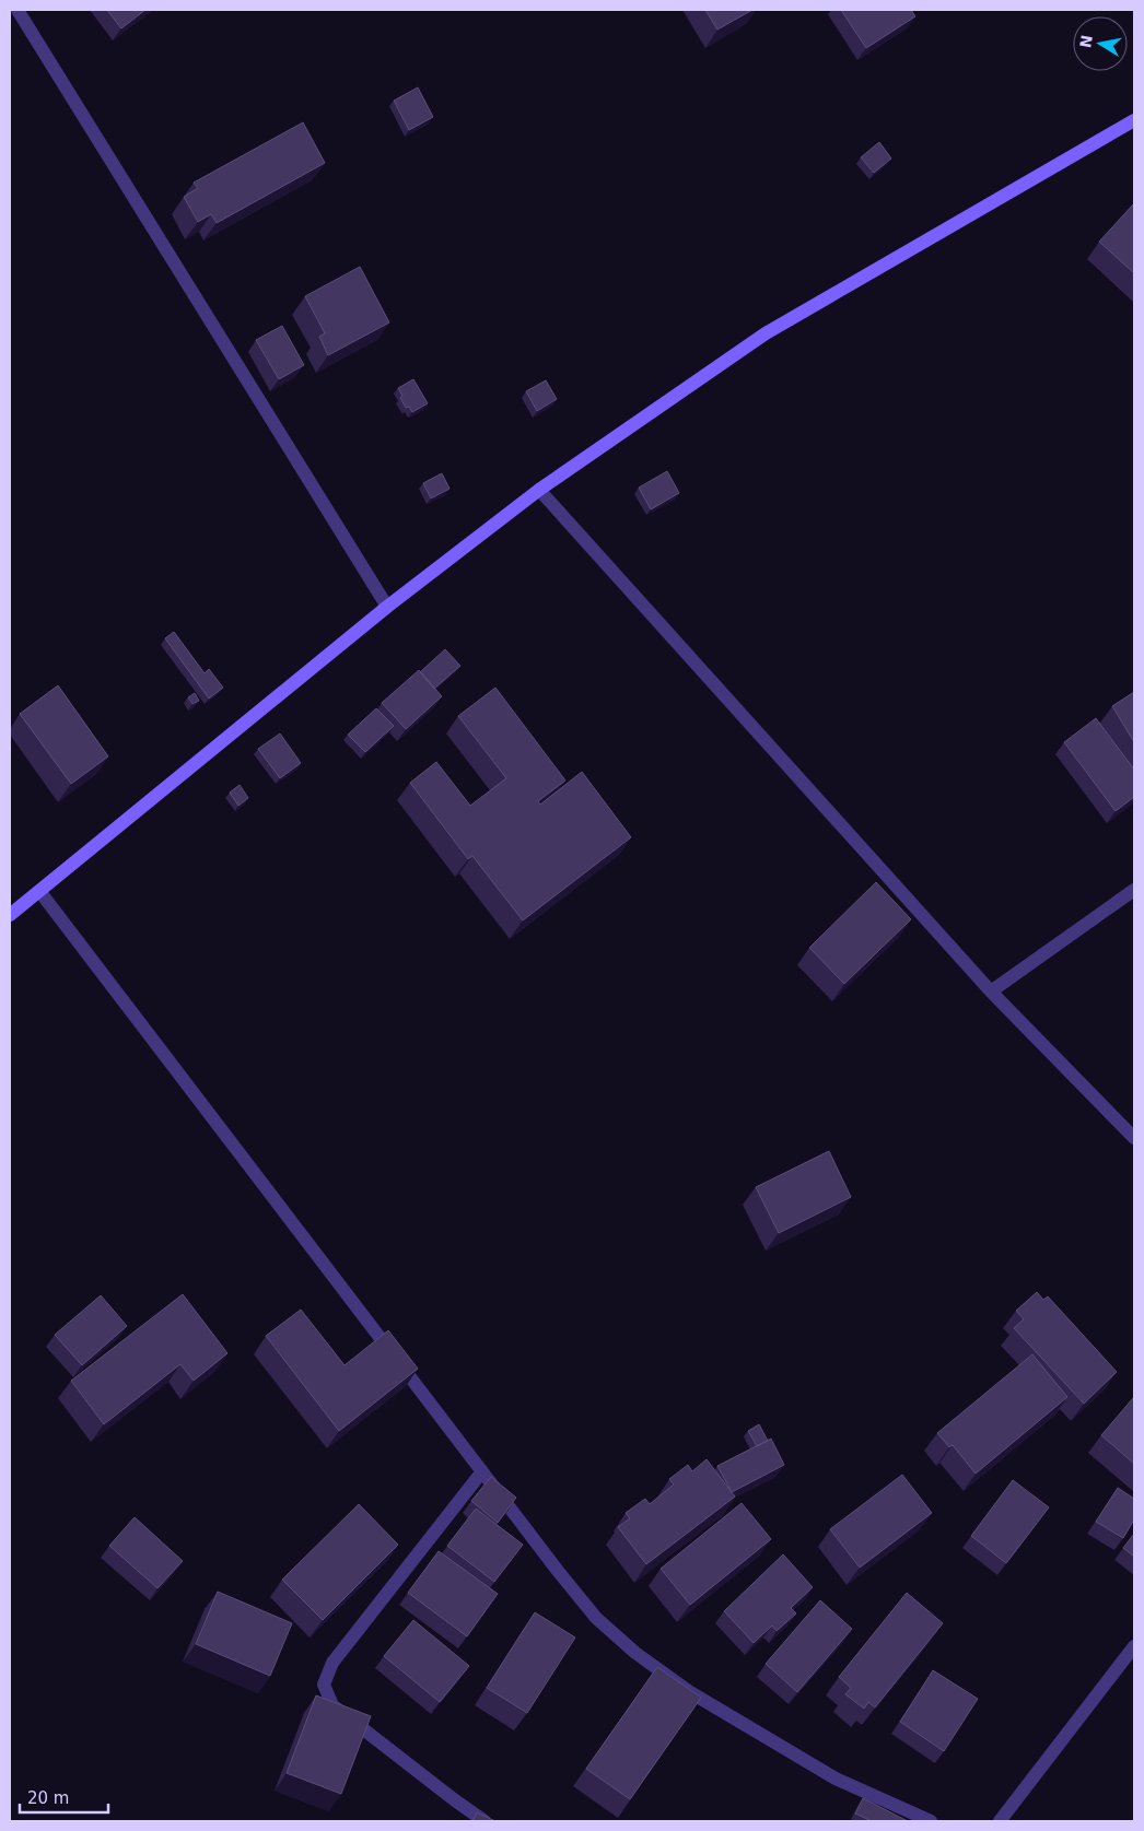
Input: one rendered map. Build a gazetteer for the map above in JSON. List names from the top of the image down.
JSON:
{
  "scale_bar": "20 m",
  "north": "left"
}
